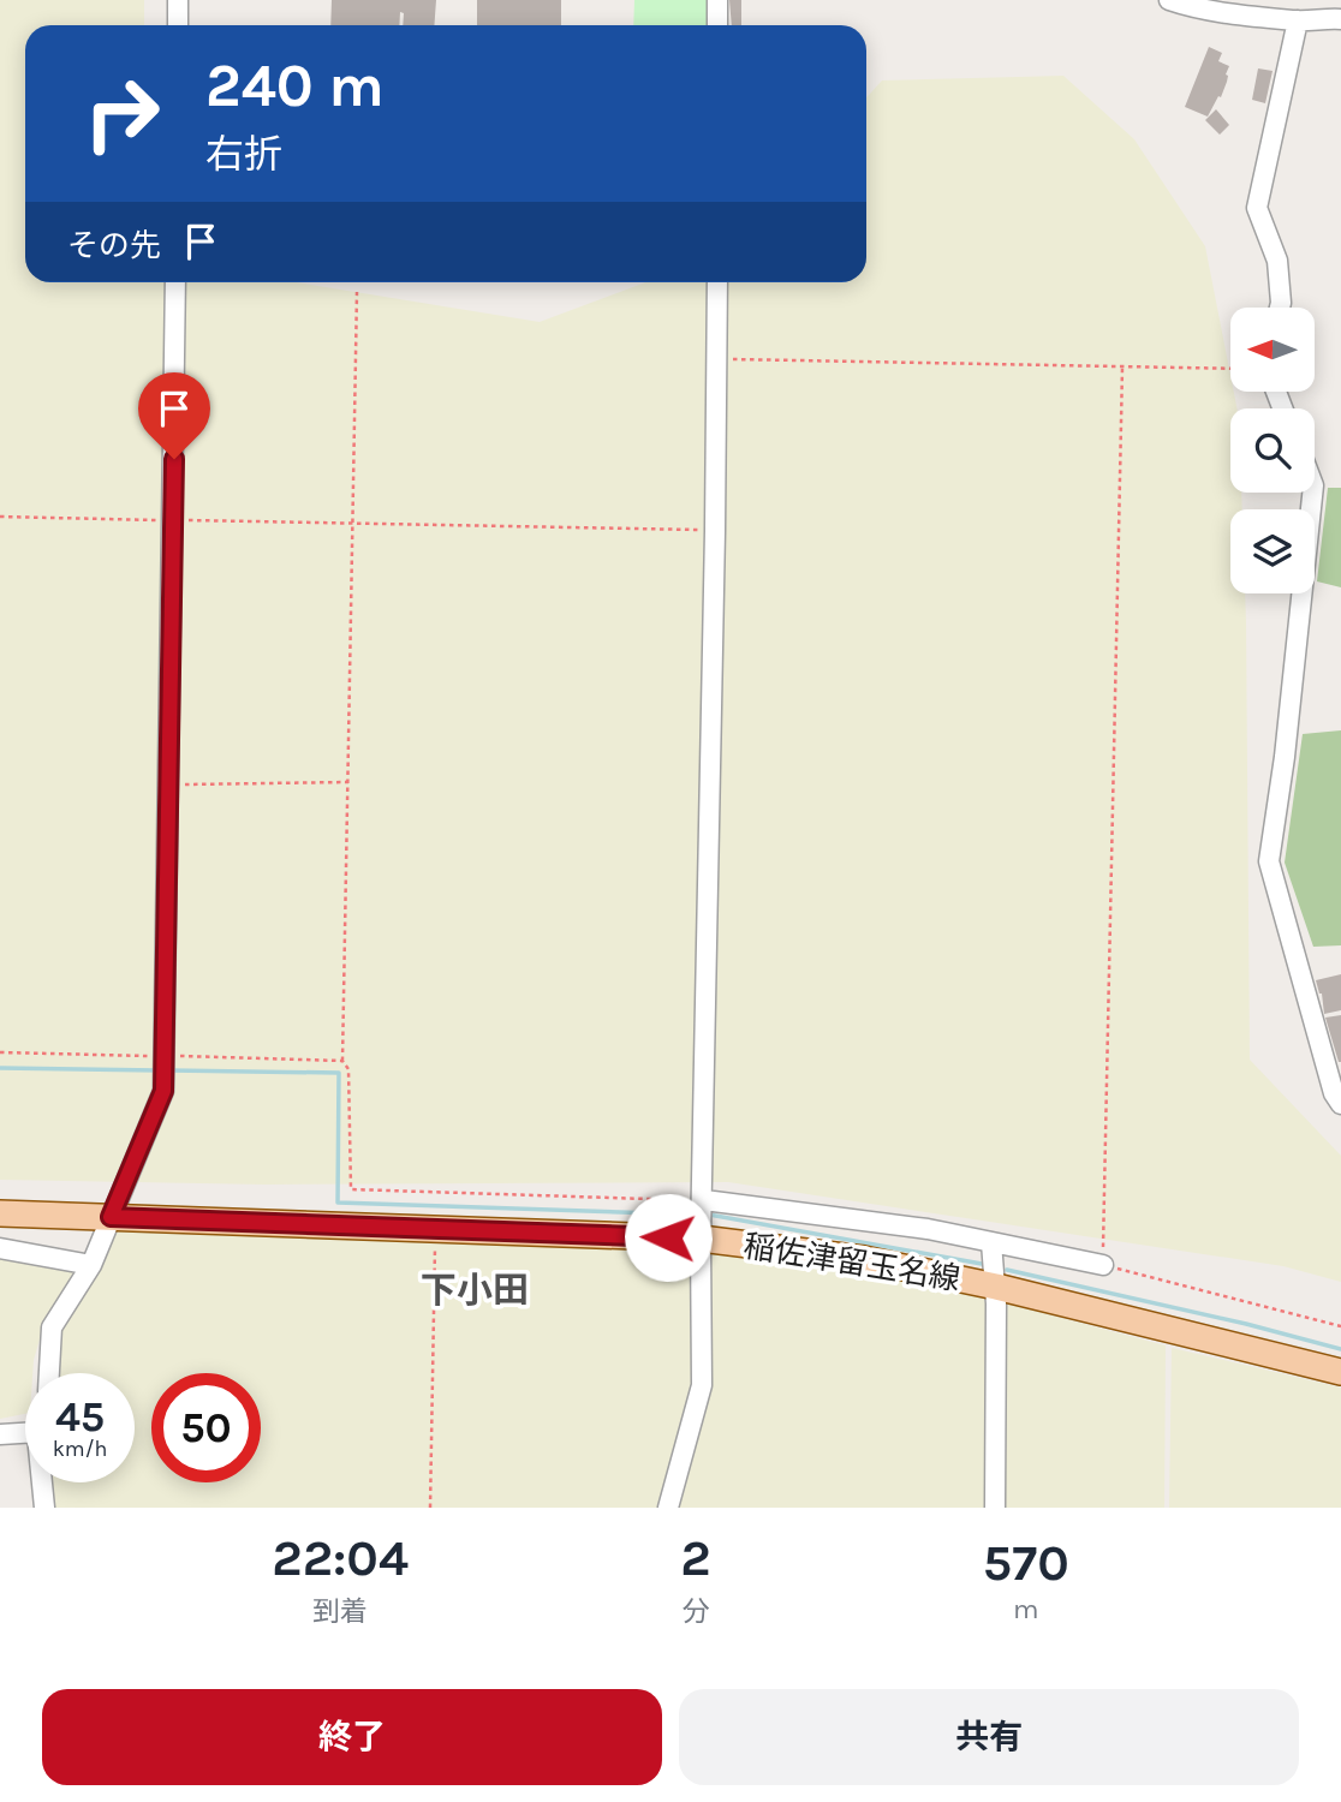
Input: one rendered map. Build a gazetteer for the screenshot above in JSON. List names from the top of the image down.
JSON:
{
  "streets": {
    "main road": ["稲佐津留玉名線"]
  },
  "districts": ["下小田"],
  "north": "left",
  "page": {
    "turn": ["240 m", "右折"],
    "then": "その先",
    "speed": "45 km/h",
    "limit": "50",
    "eta": [
      "22:04",
      "到着",
      "2",
      "分",
      "570",
      "m"
    ],
    "buttons": ["終了", "共有"]
  }
}
